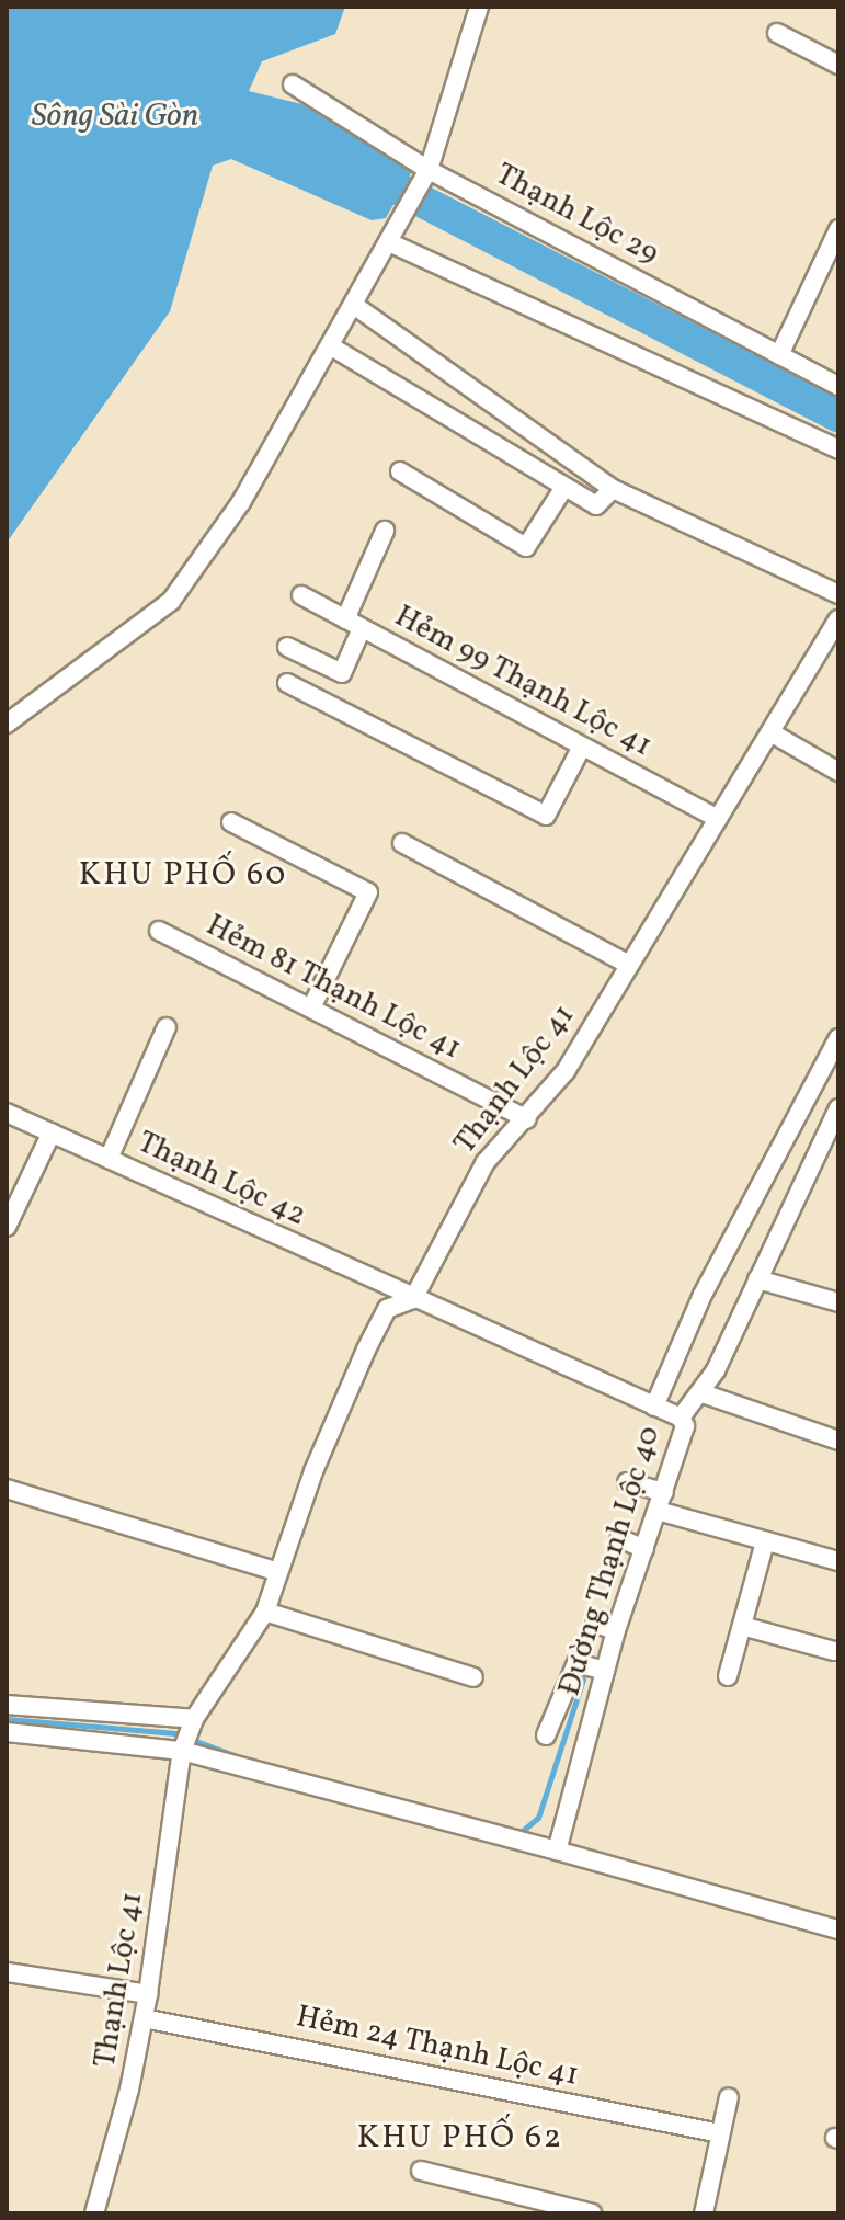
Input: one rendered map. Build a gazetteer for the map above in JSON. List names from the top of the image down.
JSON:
{
  "streets": {
    "street": [
      "Thạnh Lộc 29",
      "Hẻm 99 Thạnh Lộc 41",
      "Hẻm 81 Thạnh Lộc 41",
      "Thạnh Lộc 41",
      "Thạnh Lộc 42",
      "Đường Thạnh Lộc 40",
      "Hẻm 24 Thạnh Lộc 41"
    ]
  },
  "crossings": [
    ["Hẻm 99 Thạnh Lộc 41", "Thạnh Lộc 41"],
    ["Hẻm 81 Thạnh Lộc 41", "Thạnh Lộc 41"],
    ["Thạnh Lộc 41", "Thạnh Lộc 42"],
    ["Thạnh Lộc 41", "Đường Thạnh Lộc 40"],
    ["Thạnh Lộc 41", "Hẻm 24 Thạnh Lộc 41"],
    ["Thạnh Lộc 42", "Đường Thạnh Lộc 40"]
  ],
  "districts": ["KHU PHỐ 60", "KHU PHỐ 62"],
  "water": ["Sông Sài Gòn"]
}
